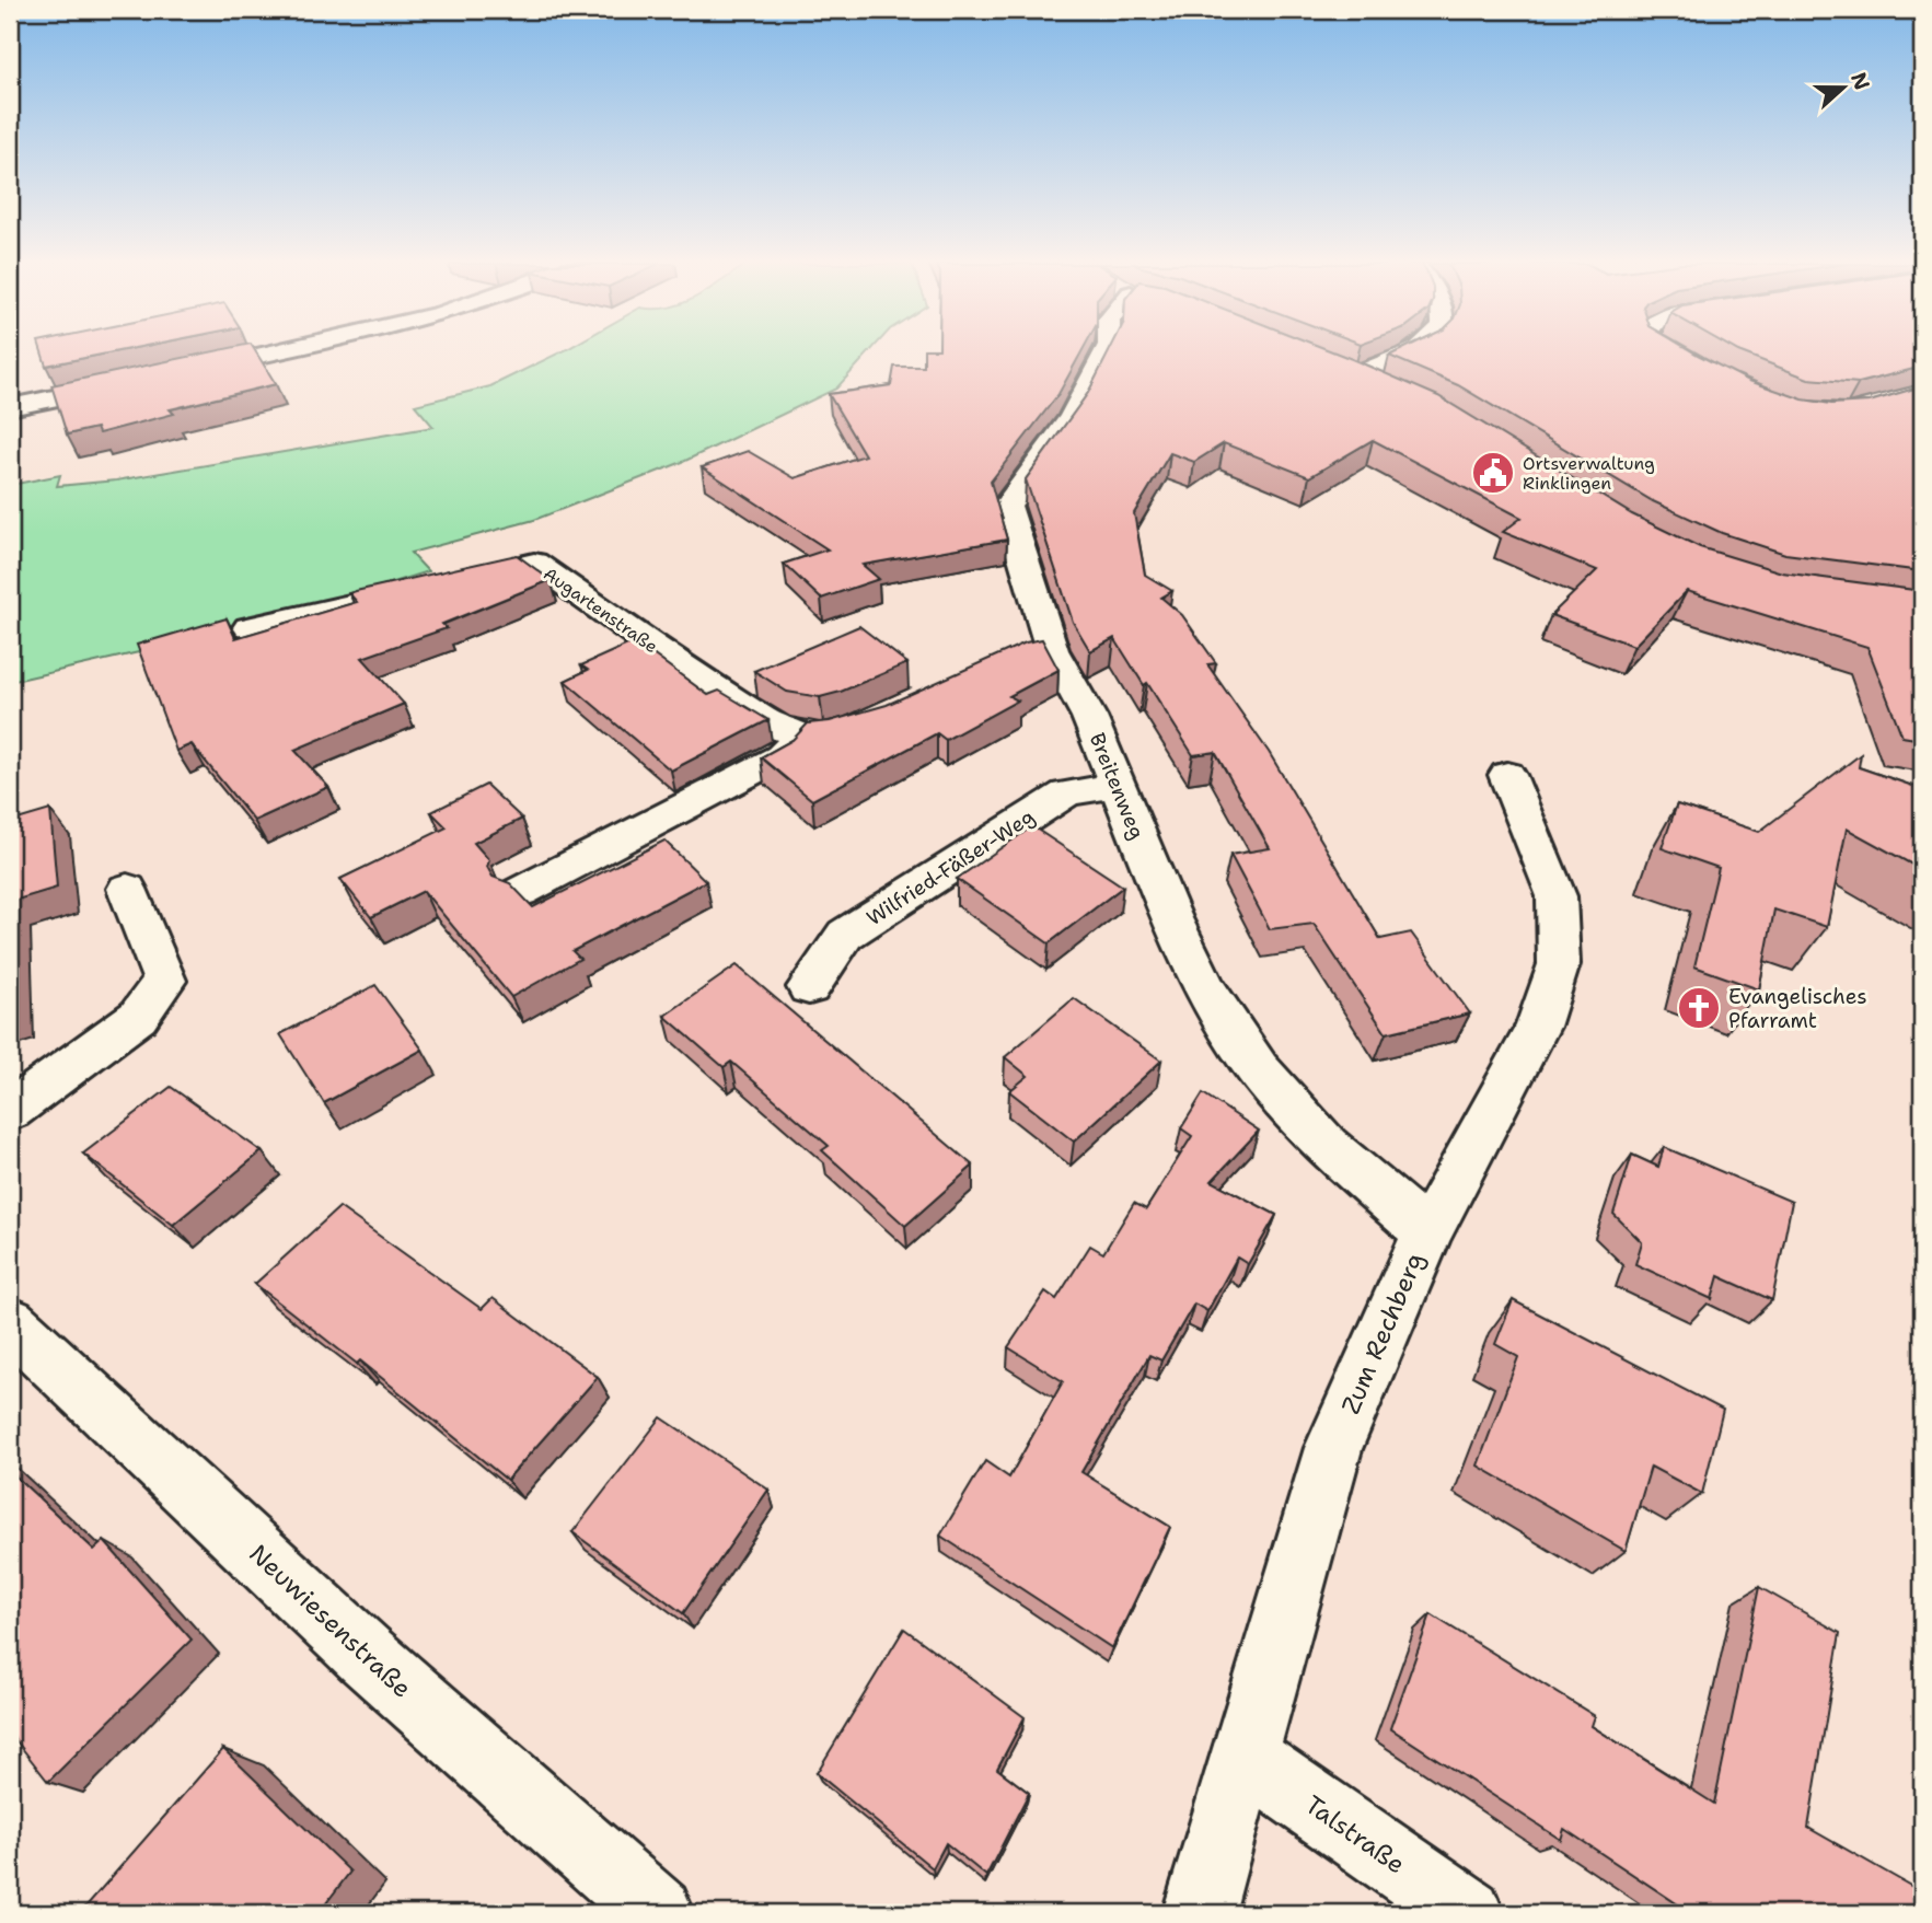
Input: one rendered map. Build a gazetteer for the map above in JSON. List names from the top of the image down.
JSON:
{
  "streets": {
    "street": [
      "Augartenstraße",
      "Breitenweg",
      "Wilfried-Fäßer-Weg",
      "Zum Rechberg",
      "Neuwiesenstraße",
      "Talstraße"
    ]
  },
  "crossings": [
    ["Breitenweg", "Wilfried-Fäßer-Weg"],
    ["Breitenweg", "Zum Rechberg"],
    ["Zum Rechberg", "Talstraße"]
  ],
  "places": {
    "public building": ["Ortsverwaltung Rinklingen"],
    "church": ["Evangelisches Pfarramt"]
  },
  "north": "right"
}
